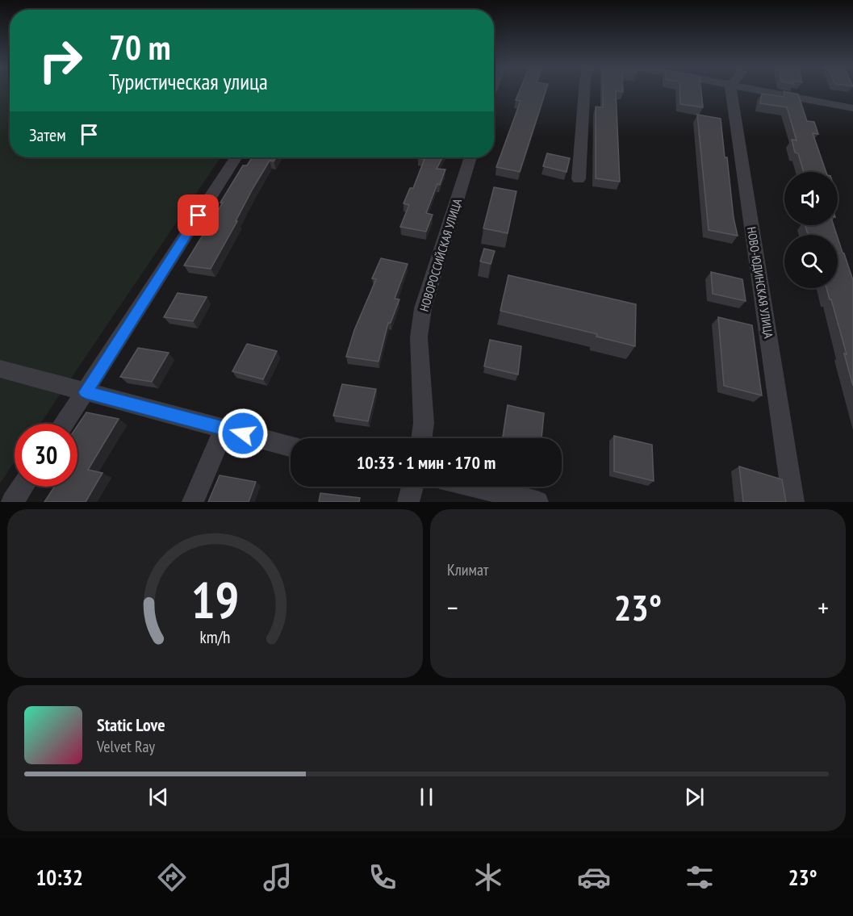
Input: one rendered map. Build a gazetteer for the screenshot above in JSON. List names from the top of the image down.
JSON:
{
  "streets": {
    "street": ["НОВОРОССИЙСКАЯ УЛИЦА", "НОВО-ЮДИНСКАЯ УЛИЦА"]
  },
  "page": {
    "turn": ["70 m", "Туристическая улица"],
    "then": "Затем",
    "limit": "30",
    "trip": "10:33 · 1 мин · 170 m",
    "tile": "Климат",
    "heat": ["−", "23°", "+"],
    "song": ["Static Love", "Velvet Ray"],
    "tabs": ["10:32", "23°"],
    "gauge": ["19", "km/h"]
  }
}
